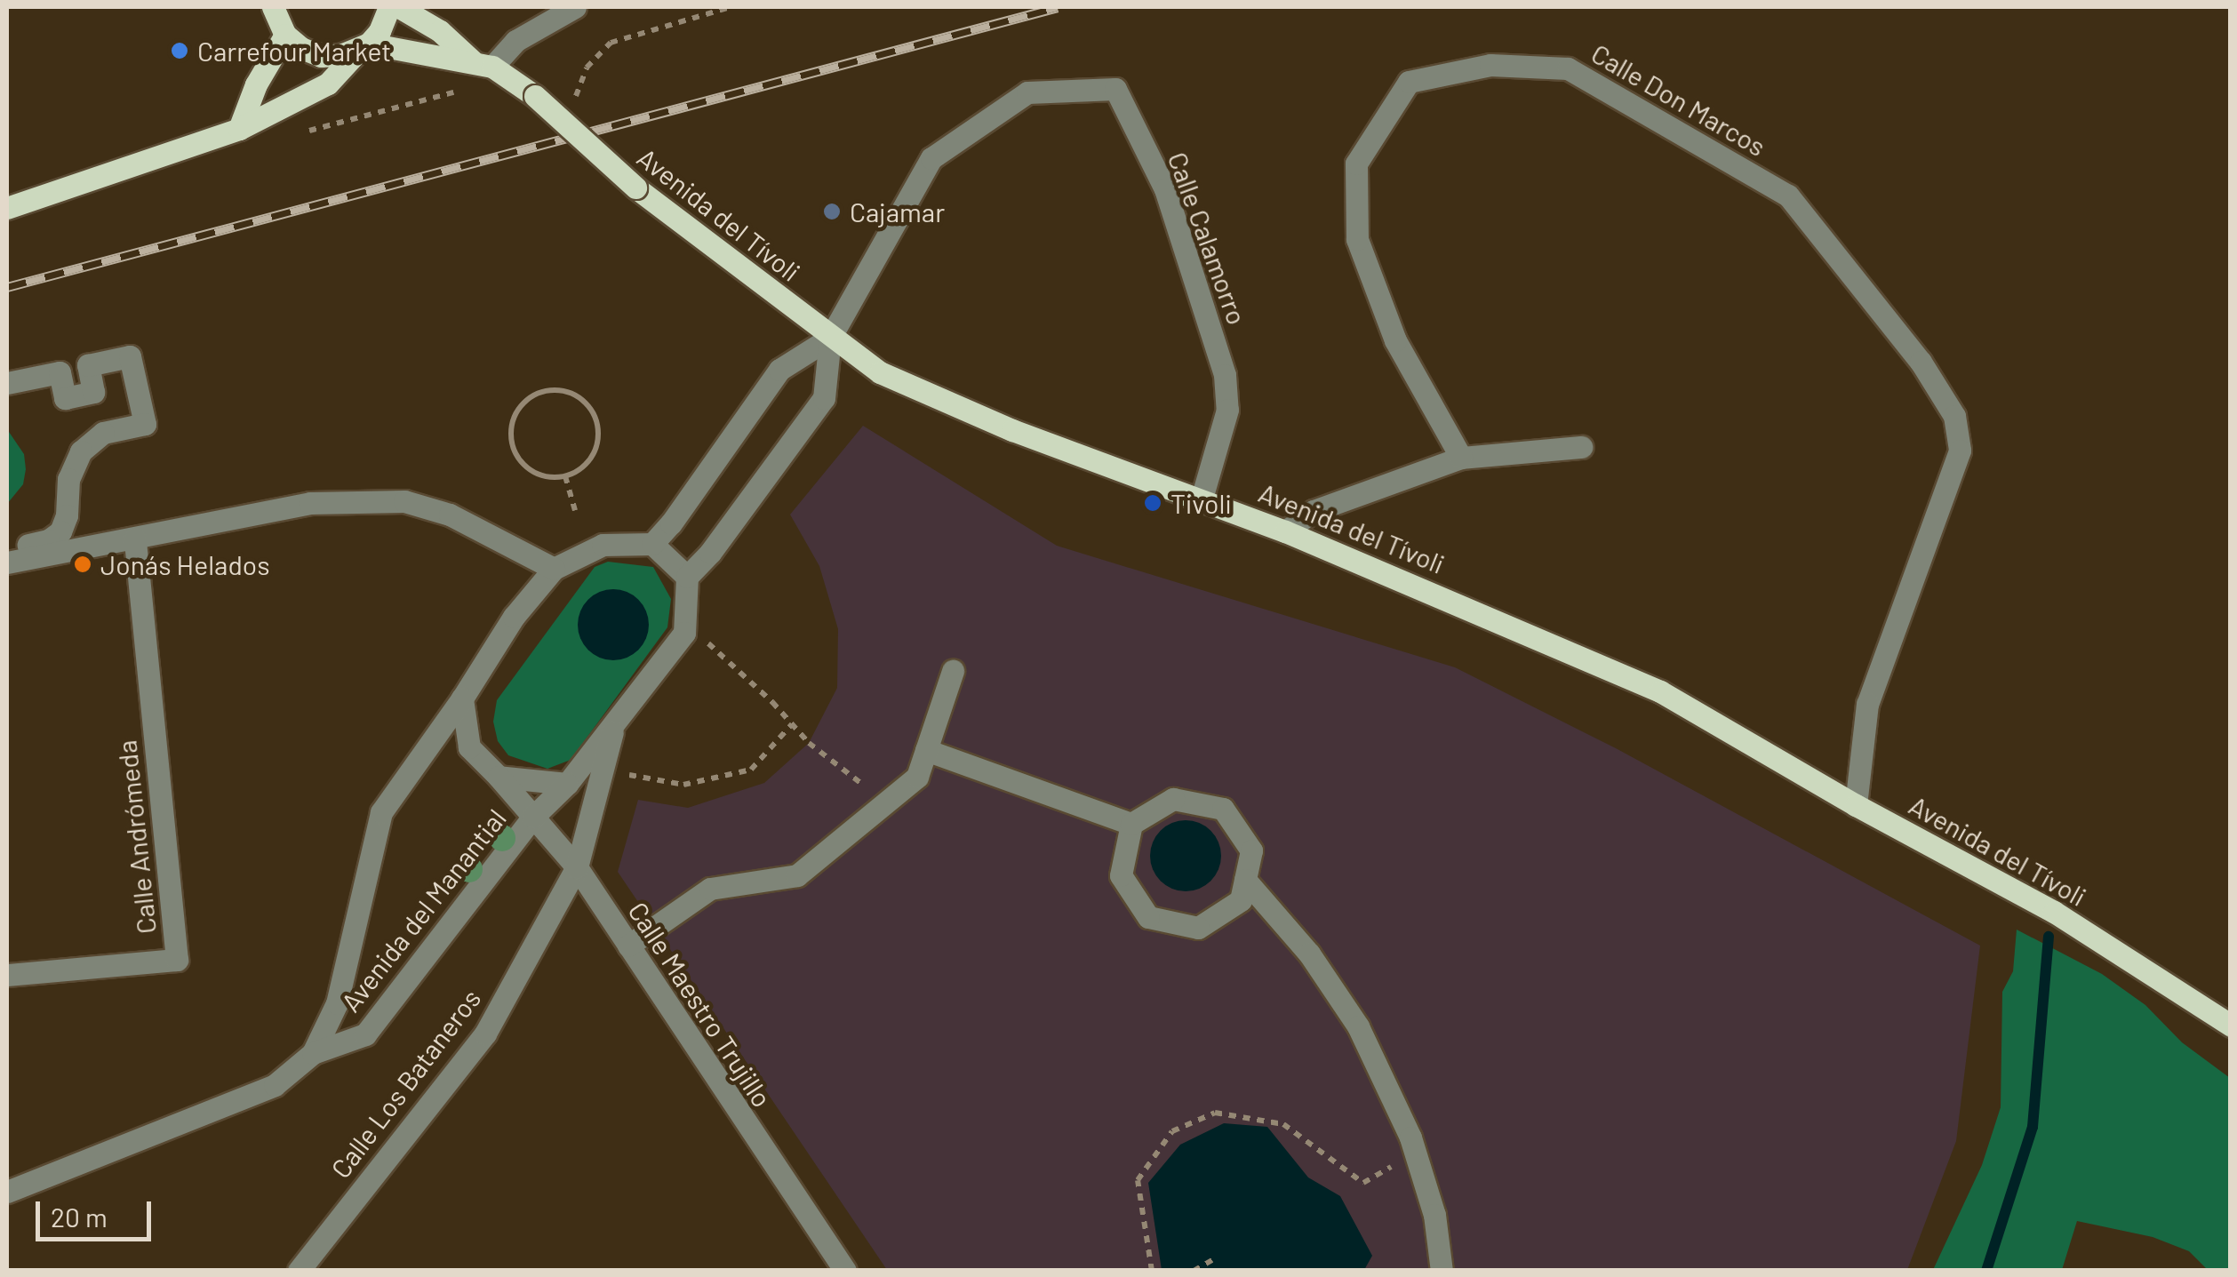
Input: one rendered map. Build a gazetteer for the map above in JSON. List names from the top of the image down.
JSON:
{
  "streets": {
    "main road": ["Avenida del Tívoli"],
    "street": [
      "Calle Don Marcos",
      "Calle Calamorro",
      "Calle Andrómeda",
      "Avenida del Manantial",
      "Calle Maestro Trujillo",
      "Calle Los Bataneros"
    ]
  },
  "crossings": [
    ["Calle Don Marcos", "Avenida del Tívoli"],
    ["Avenida del Tívoli", "Calle Calamorro"],
    ["Avenida del Manantial", "Calle Maestro Trujillo"],
    ["Avenida del Manantial", "Calle Los Bataneros"],
    ["Calle Maestro Trujillo", "Calle Los Bataneros"]
  ],
  "places": [
    "Carrefour Market",
    "Cajamar",
    "Tivoli",
    "Jonás Helados"
  ],
  "scale_bar": "20 m"
}
